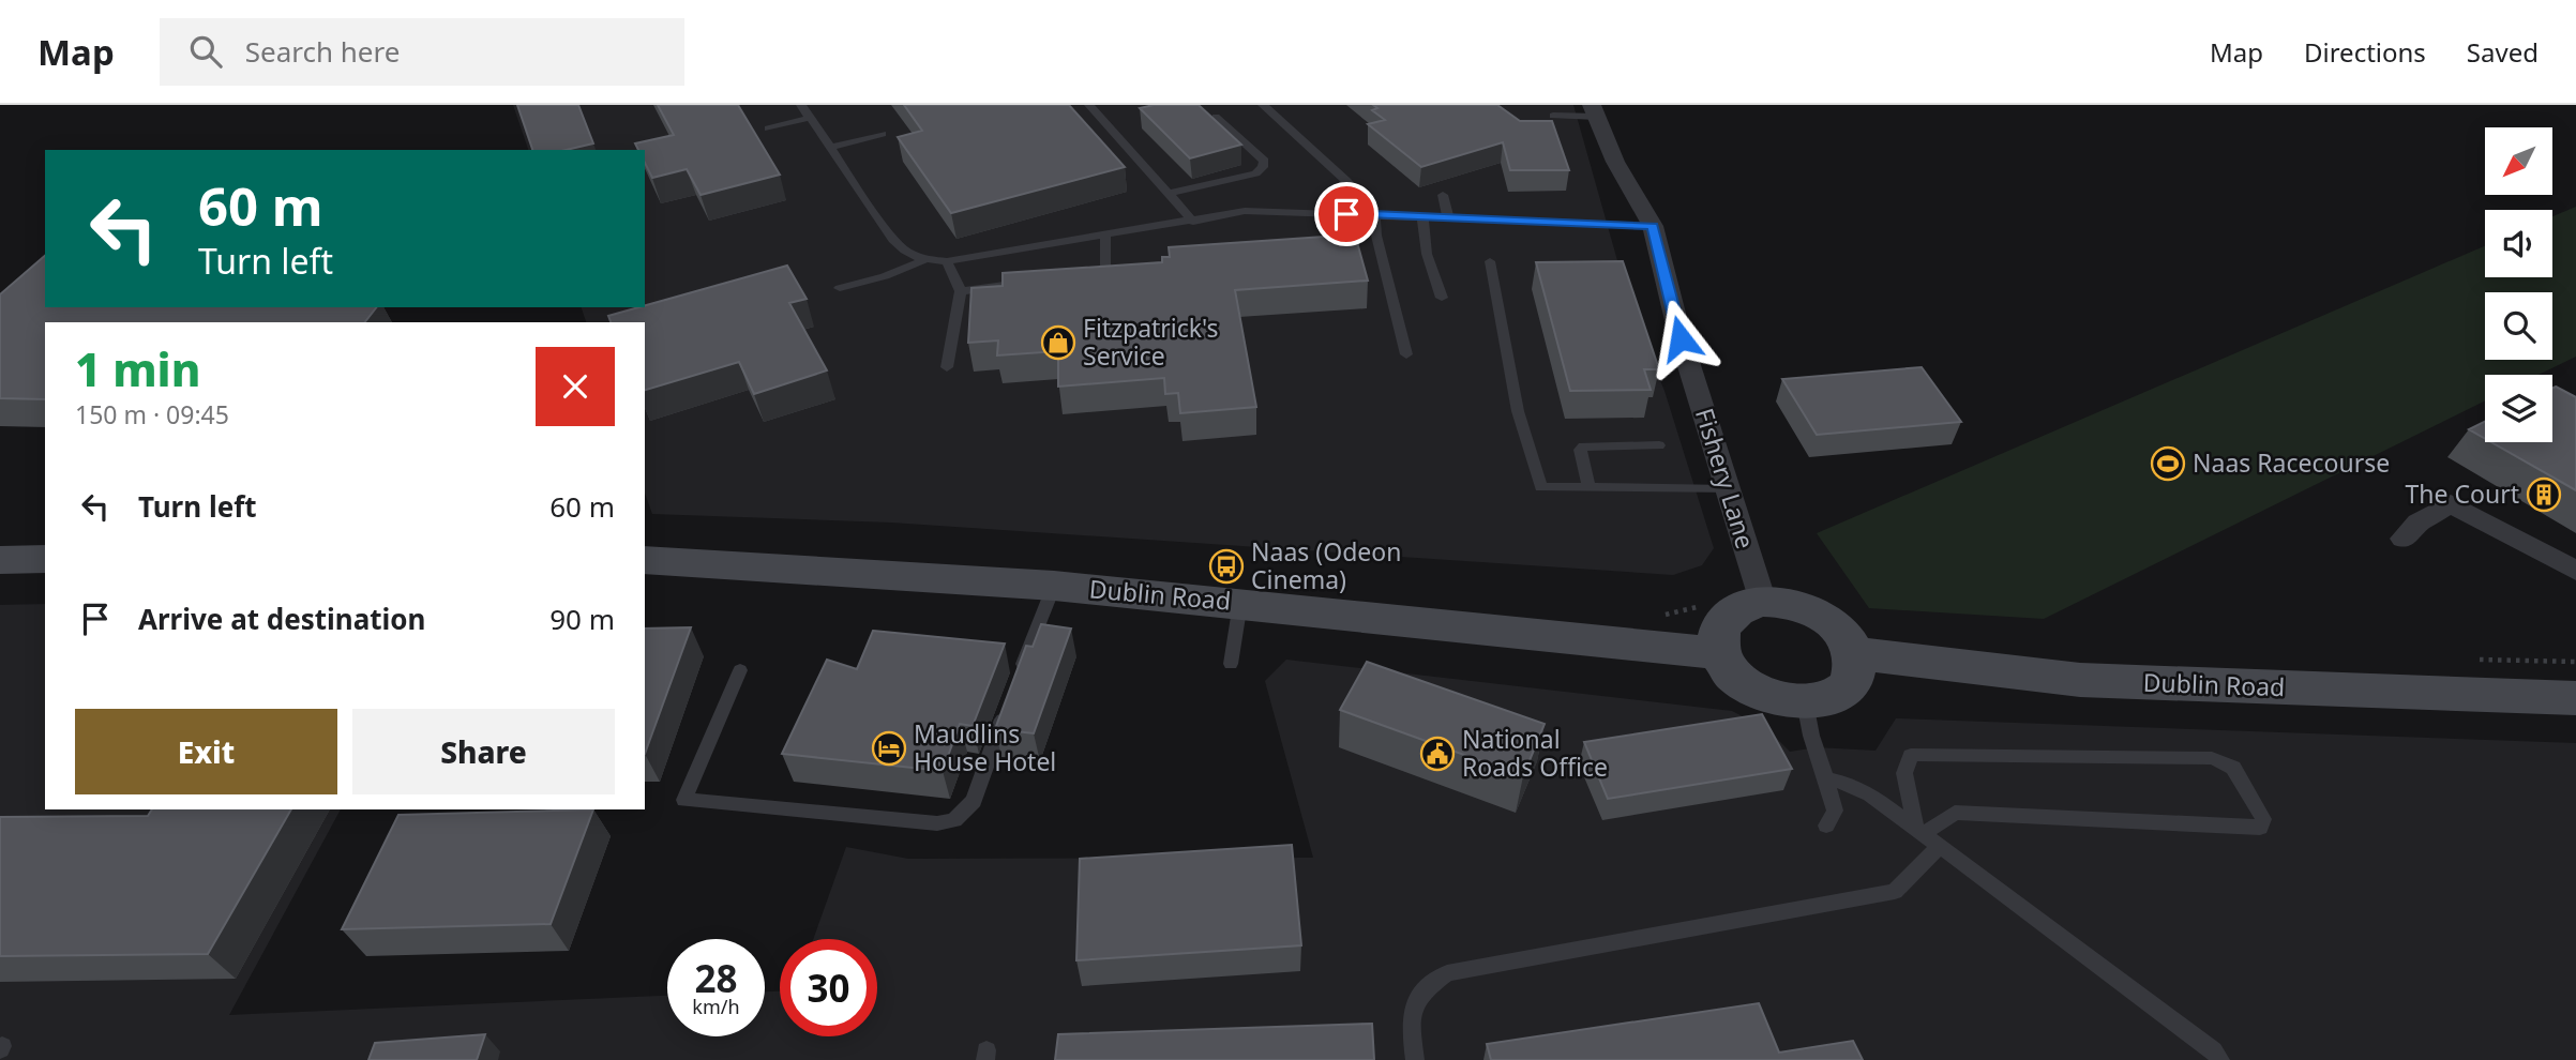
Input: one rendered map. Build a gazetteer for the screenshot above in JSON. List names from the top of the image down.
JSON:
{
  "streets": {
    "main road": ["Dublin Road"],
    "street": ["Fishery Lane"]
  },
  "crossings": [
    ["Fishery Lane", "Dublin Road"]
  ],
  "places": {
    "shop": ["Fitzpatrick's Service"],
    "sports": ["Naas Racecourse"],
    "building": ["The Court"],
    "bus stop": ["Naas (Odeon Cinema)"],
    "hotel": ["Maudlins House Hotel"],
    "public building": ["National Roads Office"]
  },
  "north": "bottom left",
  "page": {
    "header": "Map",
    "search": "Search here",
    "nav": ["Map", "Directions", "Saved"],
    "turn": ["60 m", "Turn left"],
    "heading": ["1 min", "150 m · 09:45"],
    "list": [
      {
        "name": "Turn left",
        "value": "60 m"
      },
      {
        "name": "Arrive at destination",
        "value": "90 m"
      }
    ],
    "buttons": ["Exit", "Share"],
    "speed": "28 km/h",
    "limit": "30"
  }
}
